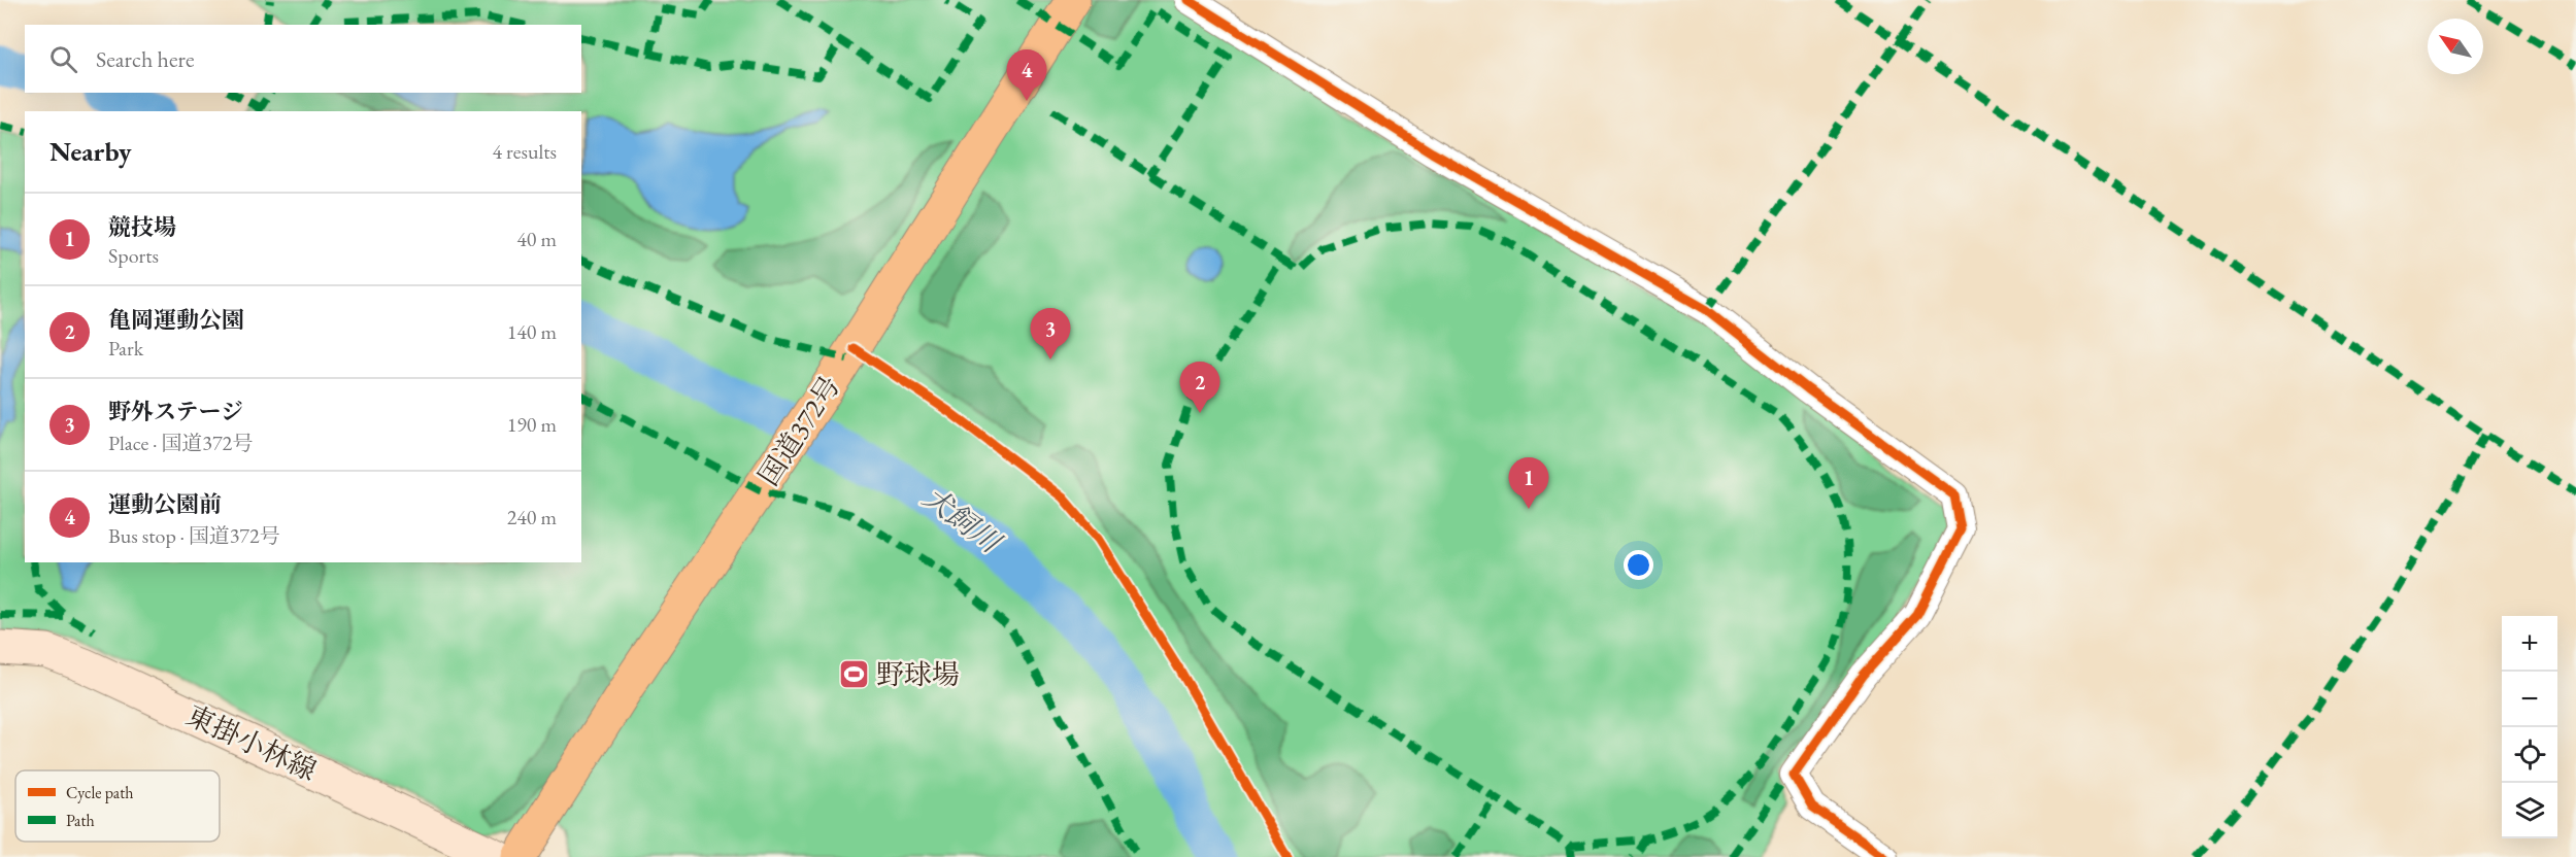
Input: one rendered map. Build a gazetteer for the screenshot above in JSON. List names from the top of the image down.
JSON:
{
  "streets": {
    "highway": ["国道372号"],
    "main road": ["東掛小林線"]
  },
  "water": ["犬飼川"],
  "places": {
    "sports": ["野球場"]
  },
  "legend": ["Cycle path", "Path"],
  "north": "top left",
  "page": {
    "search": "Search here",
    "pins": [
      "4",
      "3",
      "2",
      "1"
    ],
    "heading": ["Nearby", "4 results"],
    "list": [
      {
        "mark": "1",
        "name": "競技場",
        "note": "Sports",
        "value": "40 m"
      },
      {
        "mark": "2",
        "name": "亀岡運動公園",
        "note": "Park",
        "value": "140 m"
      },
      {
        "mark": "3",
        "name": "野外ステージ",
        "note": "Place · 国道372号",
        "value": "190 m"
      },
      {
        "mark": "4",
        "name": "運動公園前",
        "note": "Bus stop · 国道372号",
        "value": "240 m"
      }
    ],
    "map_buttons": ["+", "−"]
  }
}
